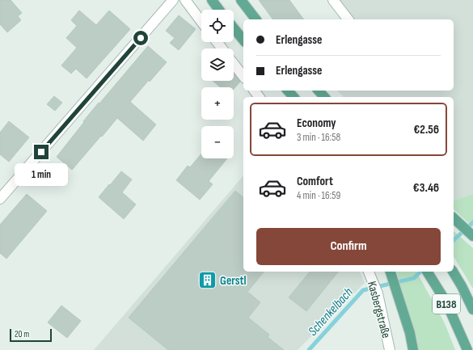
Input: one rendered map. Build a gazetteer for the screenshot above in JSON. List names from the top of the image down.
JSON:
{
  "streets": {
    "main road": ["B138"],
    "street": ["Kasbergstraße"]
  },
  "water": ["Schenkelbach"],
  "places": {
    "building": ["Gerstl"]
  },
  "scale_bar": "20 m",
  "page": {
    "map_buttons": ["+", "−"],
    "banner": ["Erlengasse", "Erlengasse"],
    "list": [
      {
        "name": "Economy",
        "note": "3 min · 16:58",
        "value": "€2.56"
      },
      {
        "name": "Comfort",
        "note": "4 min · 16:59",
        "value": "€3.46"
      }
    ],
    "bubble": "1 min",
    "buttons": "Confirm",
    "scale": "20 m"
  }
}
